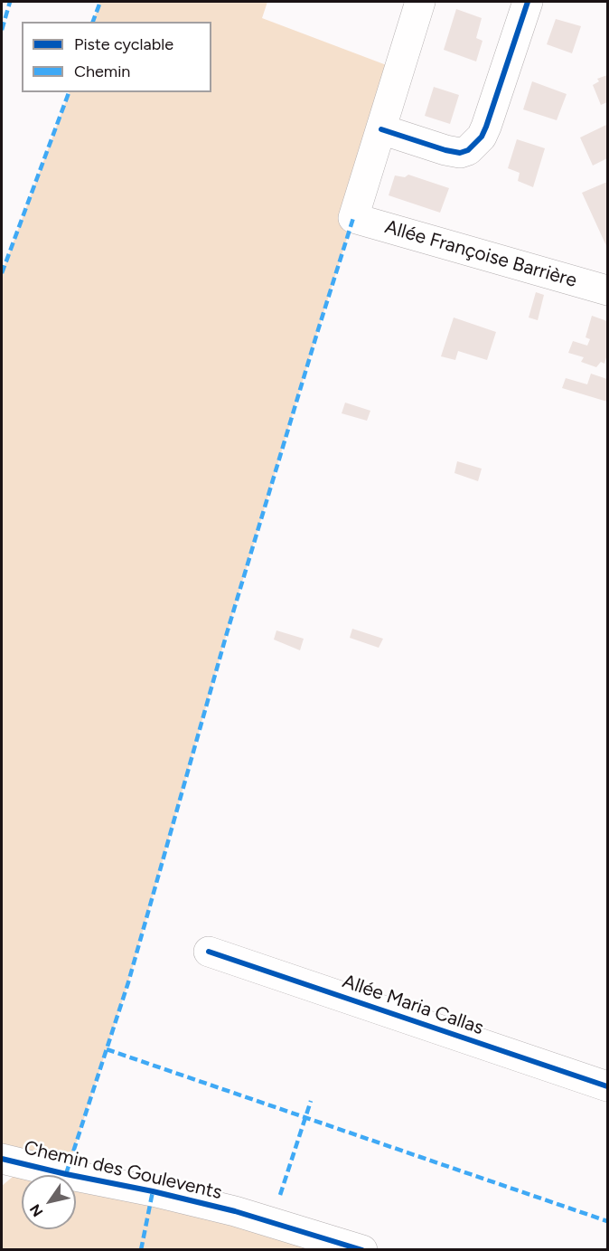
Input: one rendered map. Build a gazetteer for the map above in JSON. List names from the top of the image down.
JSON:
{
  "streets": {
    "street": ["Allée Françoise Barrière", "Allée Maria Callas", "Chemin des Goulevents"]
  },
  "legend": ["Piste cyclable", "Chemin"],
  "north": "bottom left"
}
